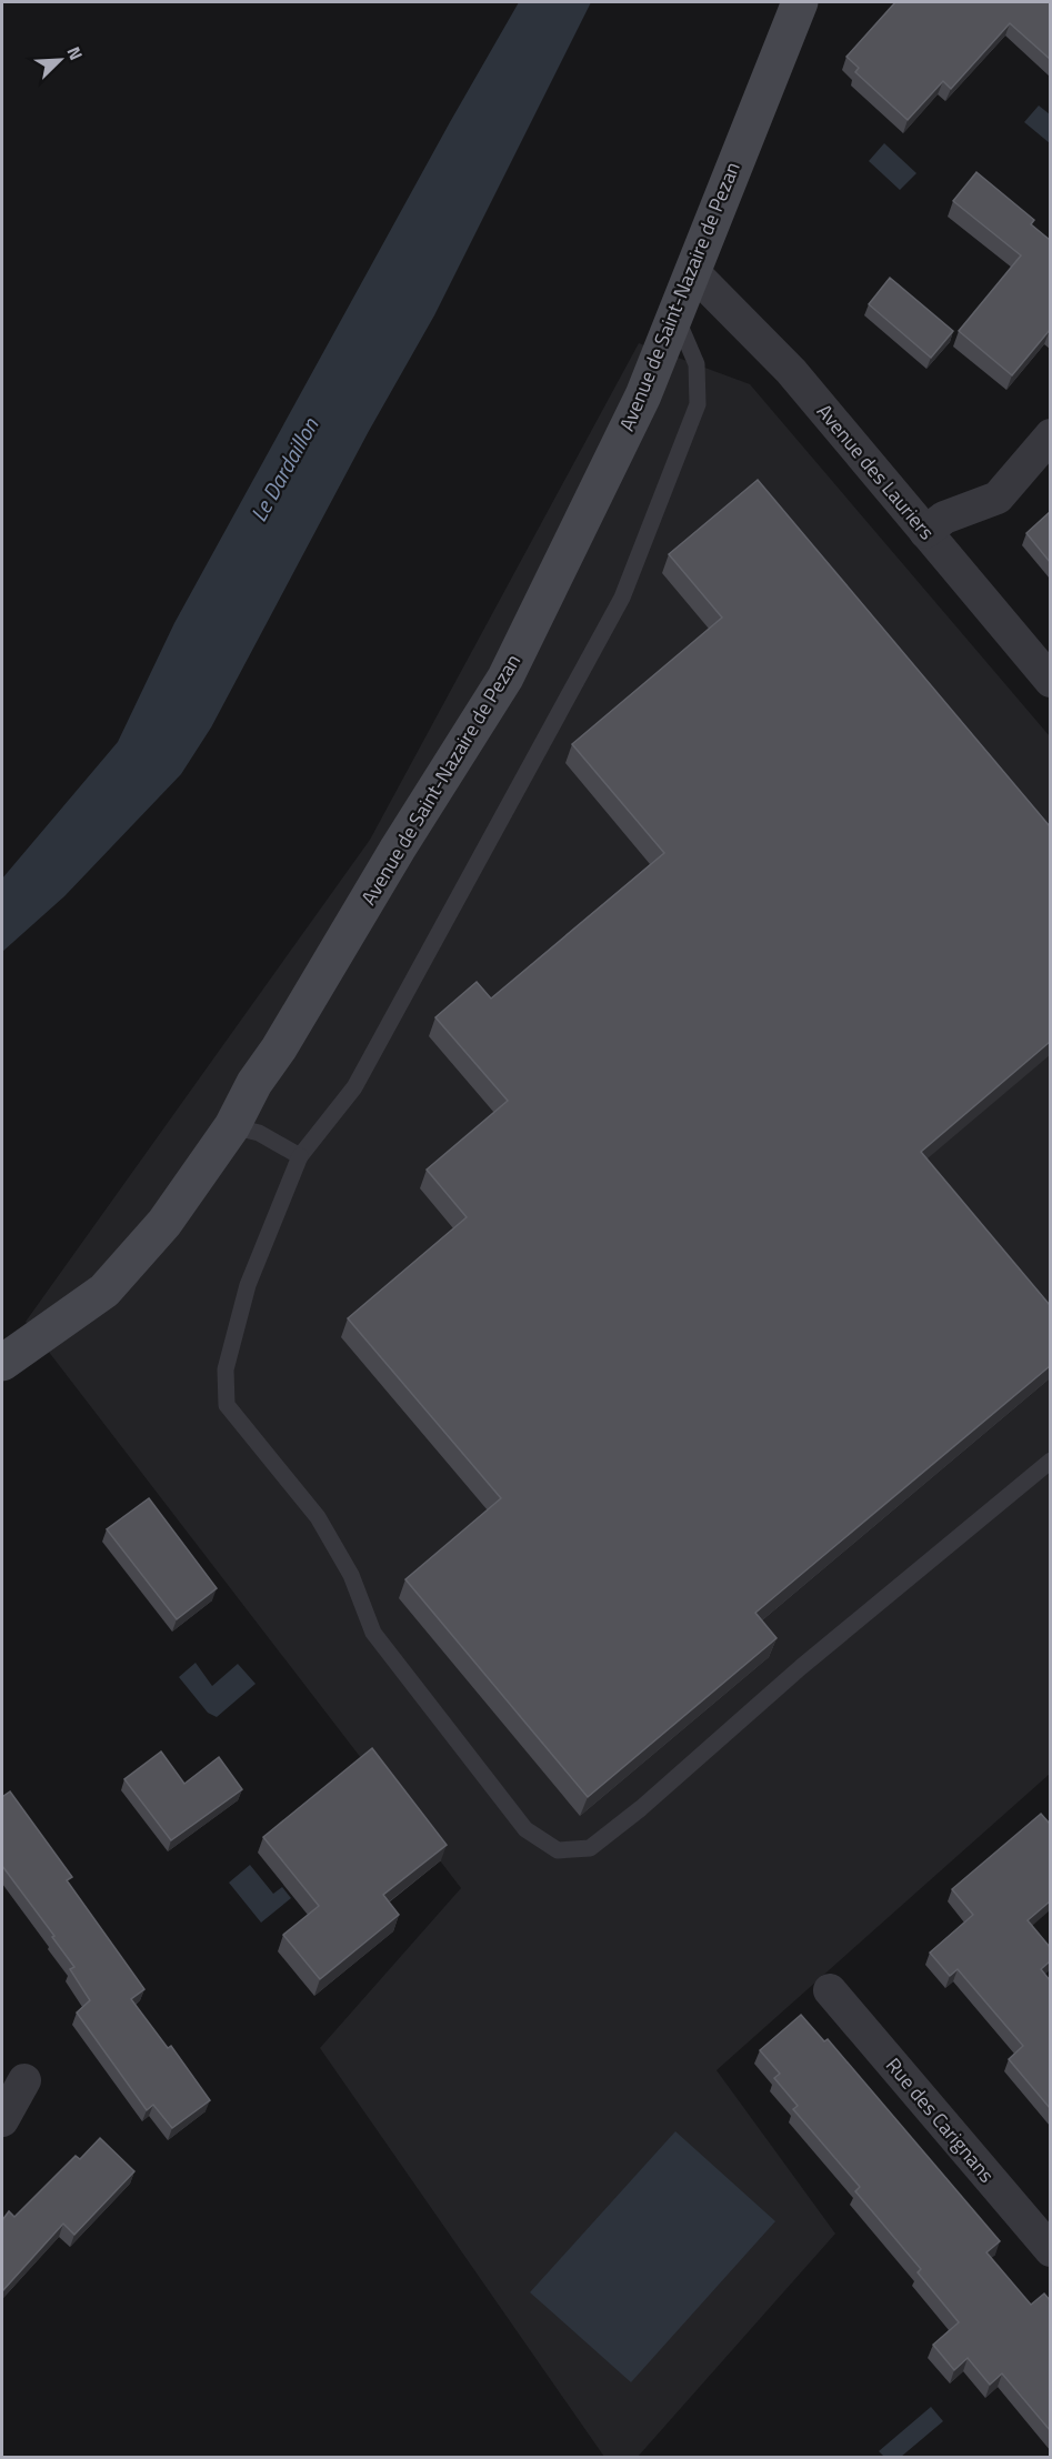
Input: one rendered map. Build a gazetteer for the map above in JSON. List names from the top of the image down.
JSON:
{
  "streets": {
    "street": ["Avenue de Saint-Nazaire de Pezan", "Avenue des Lauriers", "Rue des Carignans"]
  },
  "crossings": [
    ["Avenue de Saint-Nazaire de Pezan", "Avenue des Lauriers"]
  ],
  "water": ["Le Dardaillon"],
  "north": "top right"
}
